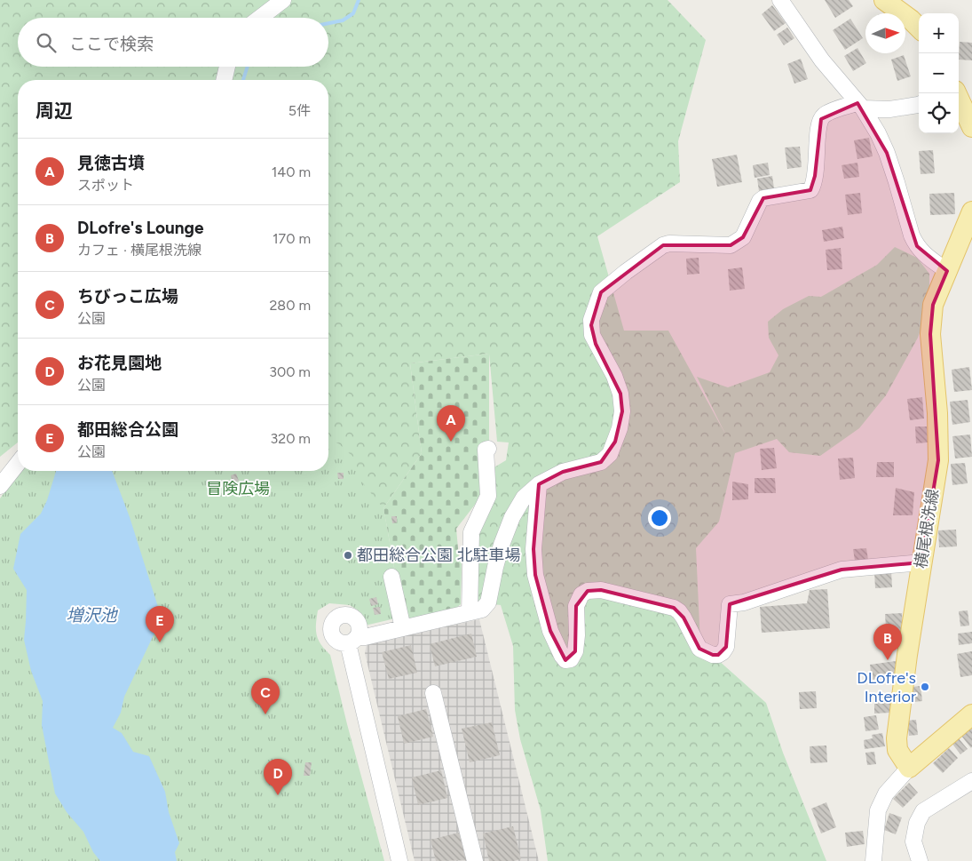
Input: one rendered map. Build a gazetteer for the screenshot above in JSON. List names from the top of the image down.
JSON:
{
  "streets": {
    "main road": ["横尾根洗線"]
  },
  "water": ["増沢池"],
  "parks": ["冒険広場"],
  "places": ["都田総合公園 北駐車場", "DLofre's Interior"],
  "north": "right",
  "page": {
    "map_buttons": ["+", "−"],
    "search": "ここで検索",
    "heading": ["周辺", "5件"],
    "list": [
      {
        "mark": "A",
        "name": "見徳古墳",
        "note": "スポット",
        "value": "140 m"
      },
      {
        "mark": "B",
        "name": "DLofre's Lounge",
        "note": "カフェ · 横尾根洗線",
        "value": "170 m"
      },
      {
        "mark": "C",
        "name": "ちびっこ広場",
        "note": "公園",
        "value": "280 m"
      },
      {
        "mark": "D",
        "name": "お花見園地",
        "note": "公園",
        "value": "300 m"
      },
      {
        "mark": "E",
        "name": "都田総合公園",
        "note": "公園",
        "value": "320 m"
      }
    ],
    "pins": [
      "A",
      "E",
      "B",
      "C",
      "D"
    ]
  }
}
